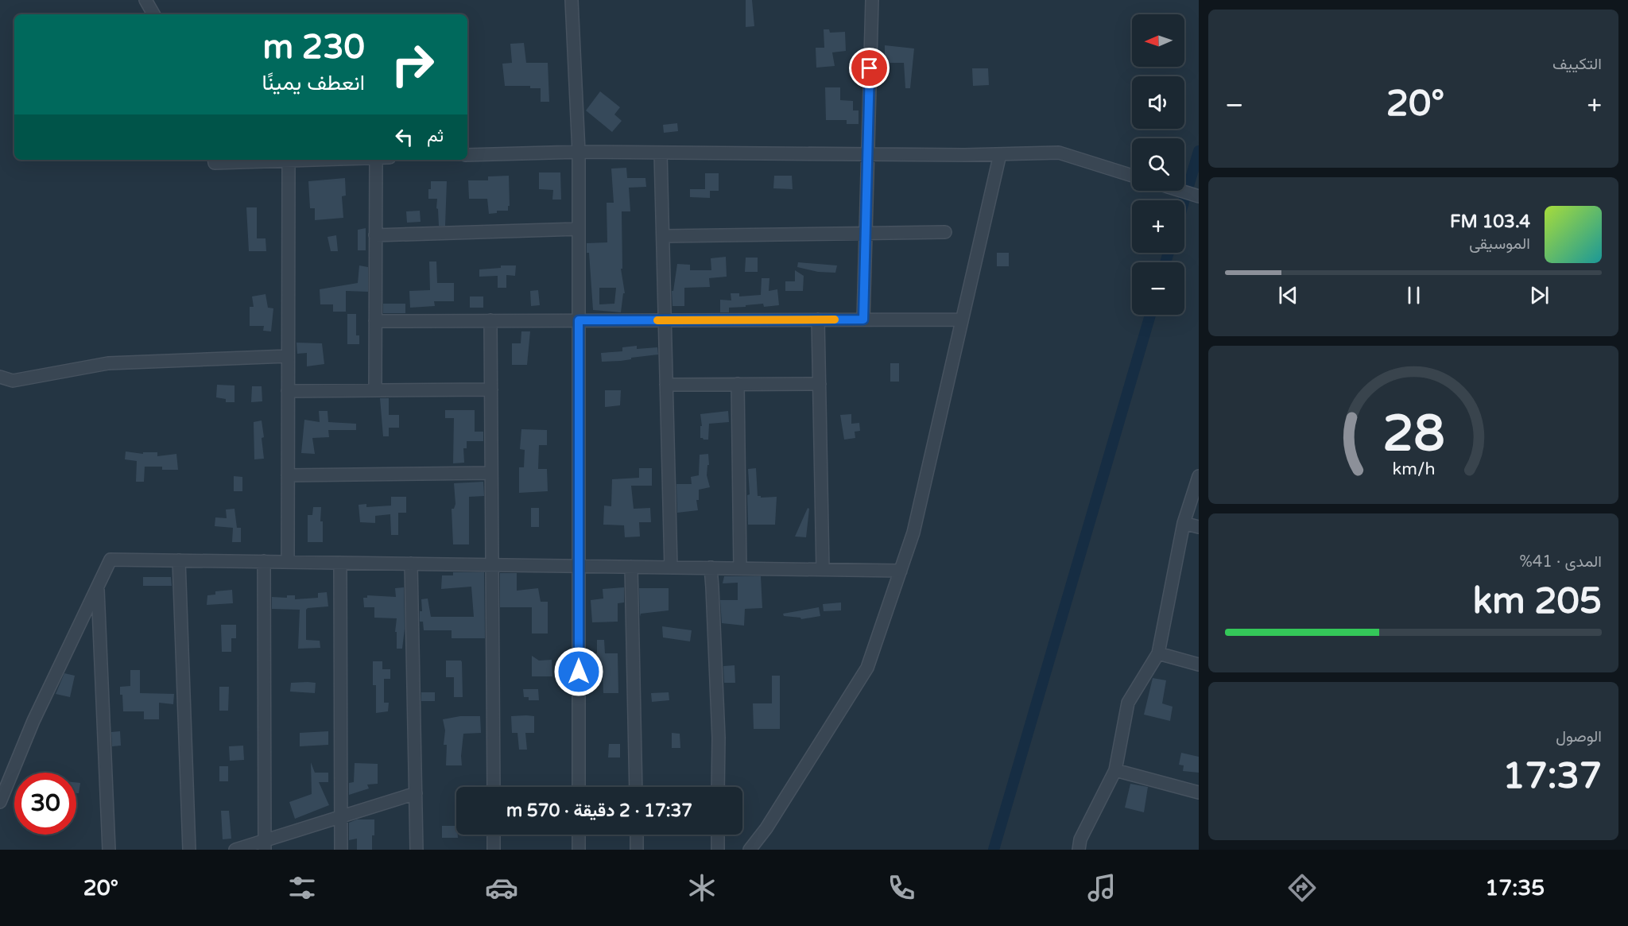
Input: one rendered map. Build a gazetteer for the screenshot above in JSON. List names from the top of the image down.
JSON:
{
  "north": "left",
  "page": {
    "tile": [
      "التكييف",
      ["المدى · 41%", "205 km"],
      ["الوصول", "17:37"]
    ],
    "map_buttons": ["+", "−"],
    "turn": ["230 m", "انعطف يمينًا"],
    "heat": ["−", "20°", "+"],
    "then": "ثم",
    "song": ["103.4 FM", "الموسيقى"],
    "limit": "30",
    "trip": "17:37 · 2 دقيقة · 570 m",
    "tabs": ["17:35", "20°"],
    "gauge": ["28", "km/h"]
  }
}
